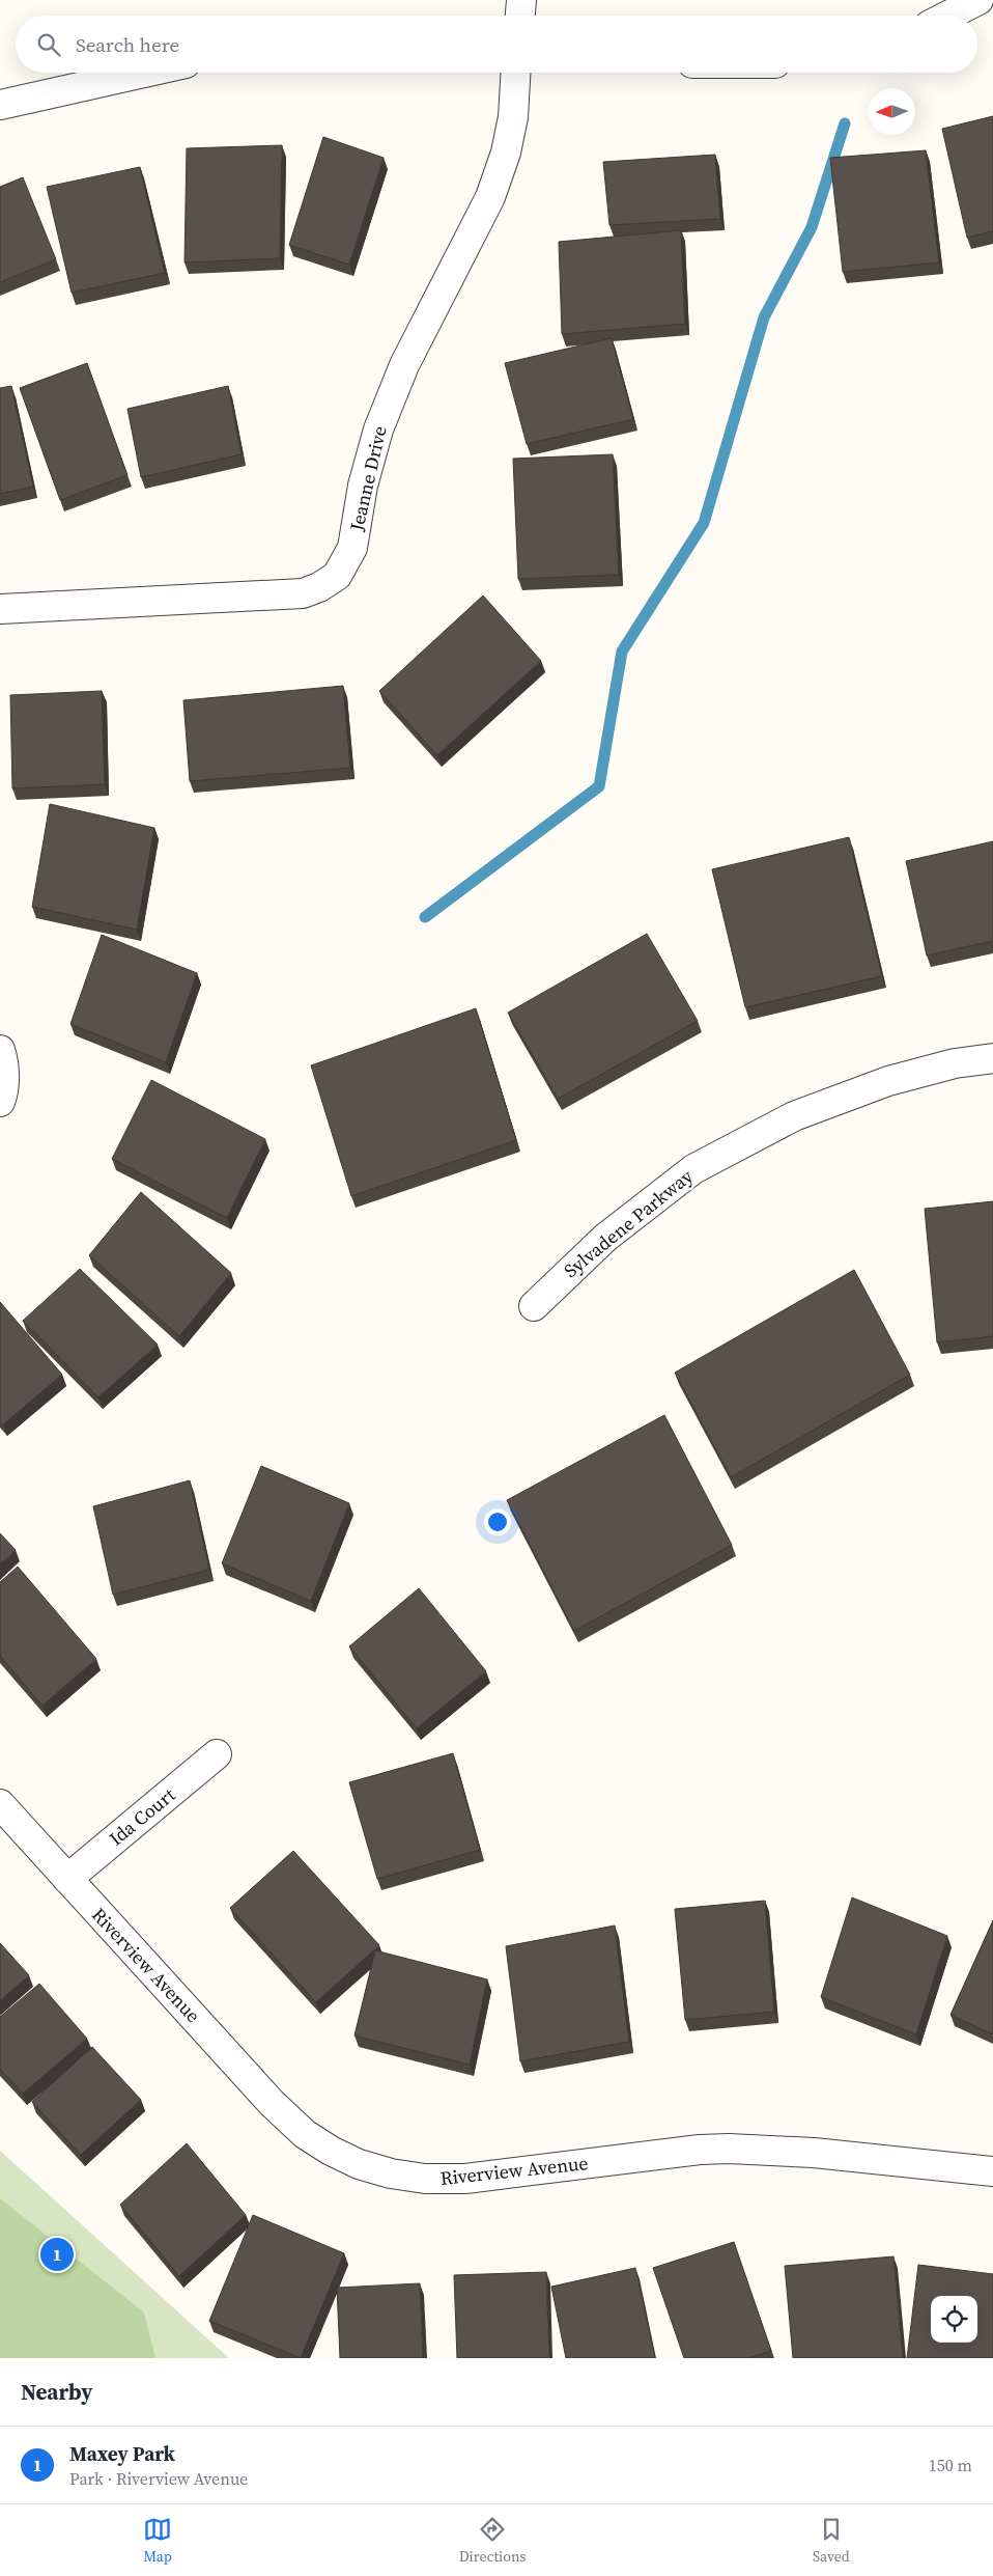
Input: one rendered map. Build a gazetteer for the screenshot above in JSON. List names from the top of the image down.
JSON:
{
  "streets": {
    "street": [
      "Jeanne Drive",
      "Sylvadene Parkway",
      "Ida Court",
      "Riverview Avenue"
    ]
  },
  "crossings": [
    ["Ida Court", "Riverview Avenue"]
  ],
  "north": "left",
  "page": {
    "search": "Search here",
    "pins": "1",
    "heading": "Nearby",
    "list": [
      {
        "mark": "1",
        "name": "Maxey Park",
        "note": "Park · Riverview Avenue",
        "value": "150 m"
      }
    ],
    "nav": ["Map", "Directions", "Saved"]
  }
}
